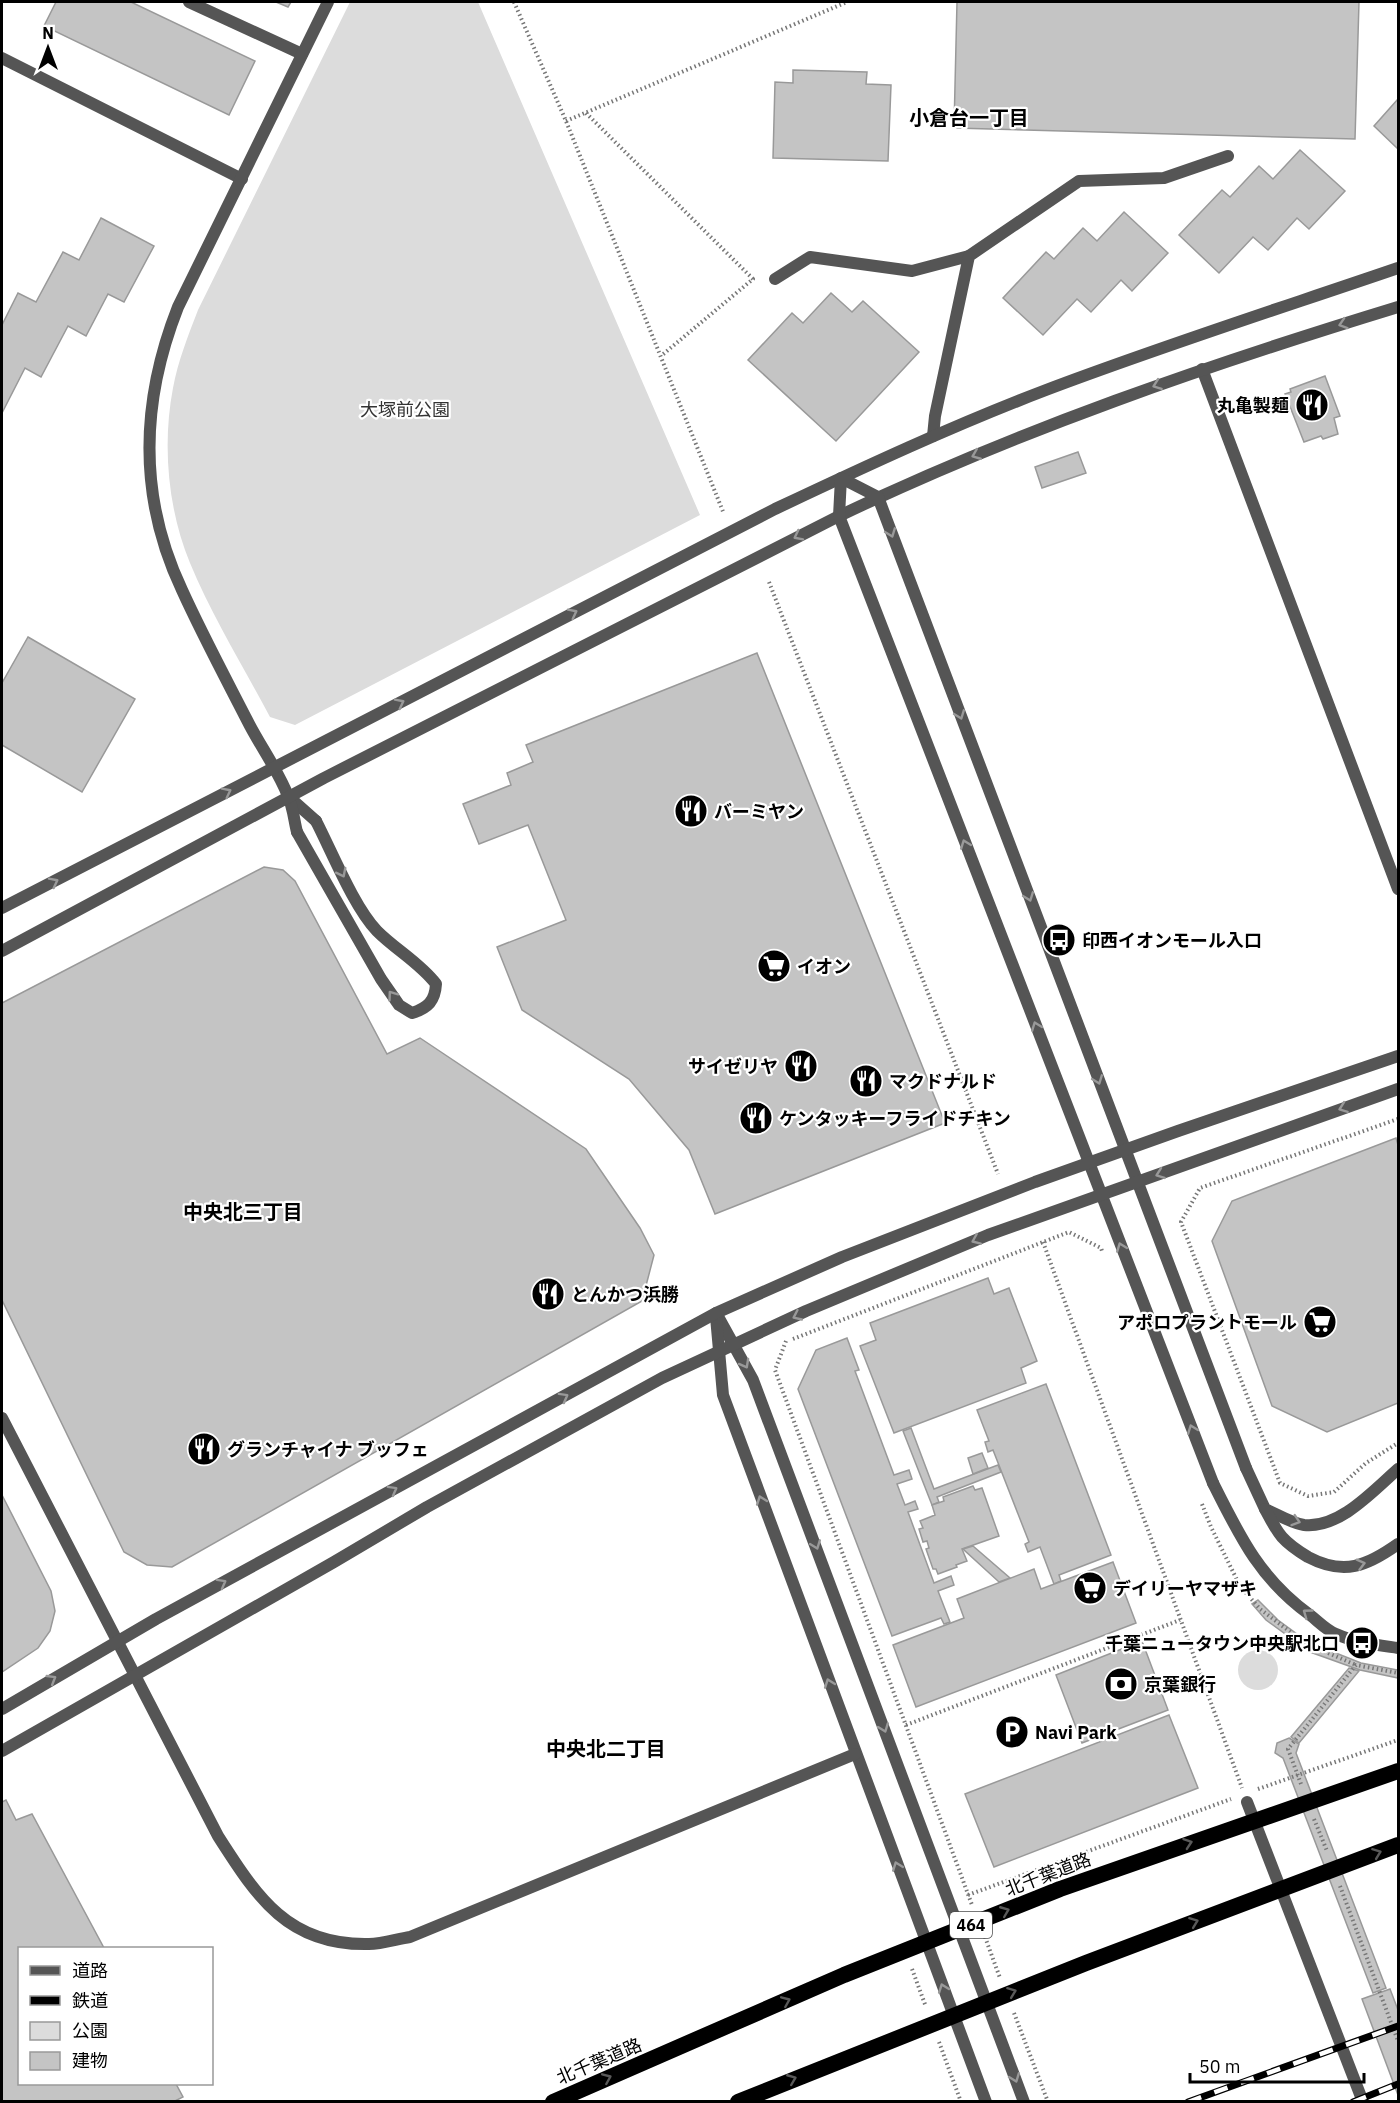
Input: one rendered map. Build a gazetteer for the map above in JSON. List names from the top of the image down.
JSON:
{
  "streets": {
    "highway": ["北千葉道路", "464"]
  },
  "districts": ["小倉台一丁目", "中央北三丁目", "中央北二丁目"],
  "parks": ["大塚前公園"],
  "places": {
    "restaurant": [
      "丸亀製麺",
      "バーミヤン",
      "サイゼリヤ",
      "マクドナルド",
      "ケンタッキーフライドチキン",
      "とんかつ浜勝",
      "グランチャイナ ブッフェ"
    ],
    "bus stop": ["印西イオンモール入口", "千葉ニュータウン中央駅北口"],
    "supermarket": ["イオン", "アポロプラントモール", "デイリーヤマザキ"],
    "bank": ["京葉銀行"],
    "parking": ["Navi Park"]
  },
  "legend": [
    "道路",
    "鉄道",
    "公園",
    "建物"
  ],
  "scale_bar": "50 m",
  "north": "top"
}
